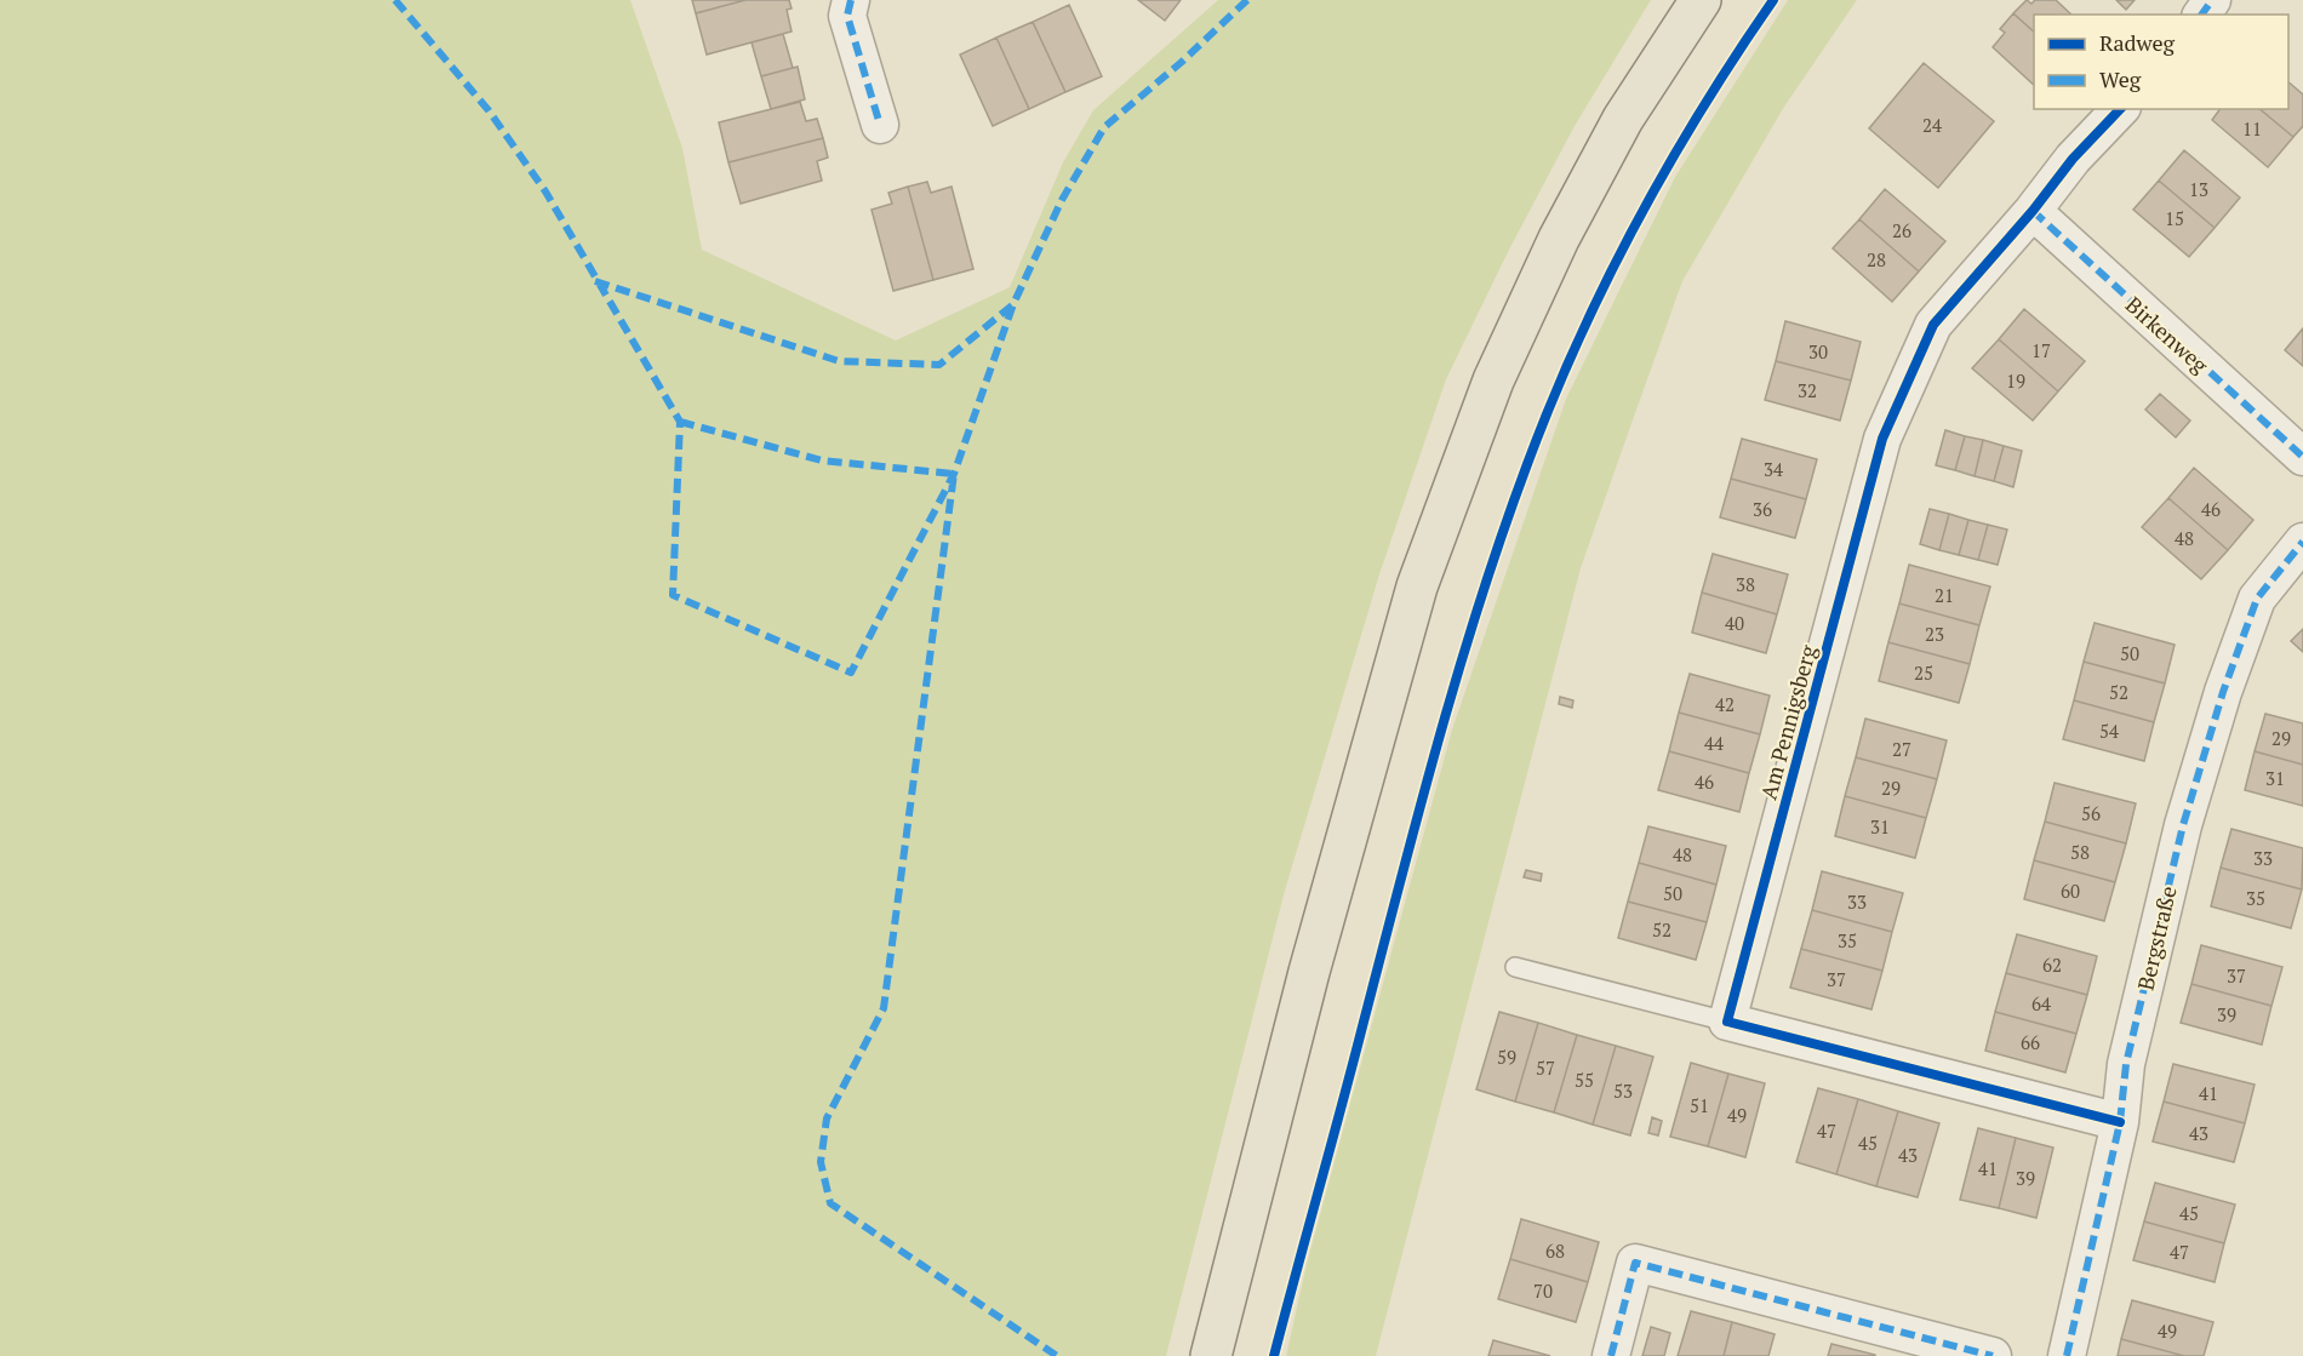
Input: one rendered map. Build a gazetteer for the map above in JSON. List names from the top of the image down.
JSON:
{
  "streets": {
    "street": ["Birkenweg", "Am Pennigsberg", "Bergstraße"]
  },
  "crossings": [
    ["Birkenweg", "Am Pennigsberg"]
  ],
  "house_numbers": [
    "24",
    "11",
    "13",
    "15",
    "26",
    "28",
    "17",
    "30",
    "19",
    "32",
    "34",
    "36",
    "46",
    "48",
    "38",
    "21",
    "40",
    "23",
    "50",
    "25",
    "52",
    "42",
    "54",
    "29",
    "44",
    "27",
    "31",
    "46",
    "29",
    "56",
    "31",
    "58",
    "48",
    "33",
    "60",
    "50",
    "35",
    "33",
    "52",
    "35",
    "62",
    "37",
    "37",
    "64",
    "39",
    "66",
    "59",
    "57",
    "55",
    "53",
    "41",
    "51",
    "49",
    "47",
    "43",
    "45",
    "43",
    "41",
    "39",
    "45",
    "68",
    "47",
    "70",
    "49"
  ],
  "legend": ["Radweg", "Weg"]
}
